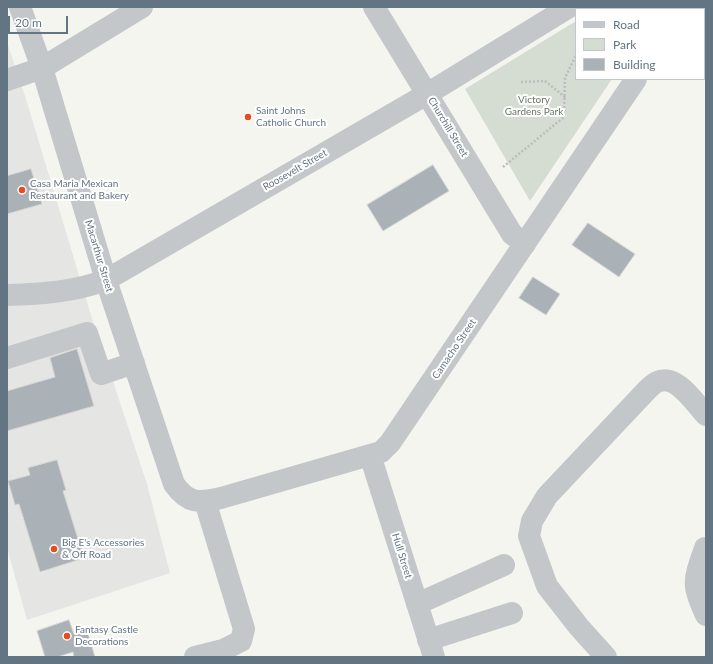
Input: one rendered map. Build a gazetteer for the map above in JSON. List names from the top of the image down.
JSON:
{
  "streets": {
    "street": [
      "Churchill Street",
      "Roosevelt Street",
      "Macarthur Street",
      "Camacho Street",
      "Hull Street"
    ]
  },
  "crossings": [
    ["Churchill Street", "Roosevelt Street"],
    ["Churchill Street", "Camacho Street"],
    ["Roosevelt Street", "Macarthur Street"],
    ["Macarthur Street", "Camacho Street"],
    ["Camacho Street", "Hull Street"]
  ],
  "parks": ["Victory Gardens Park"],
  "places": [
    "Saint Johns Catholic Church",
    "Casa Maria Mexican Restaurant and Bakery",
    "Big E's Accessories & Off Road",
    "Fantasy Castle Decorations"
  ],
  "legend": ["Road", "Park", "Building"],
  "scale_bar": "20 m"
}
